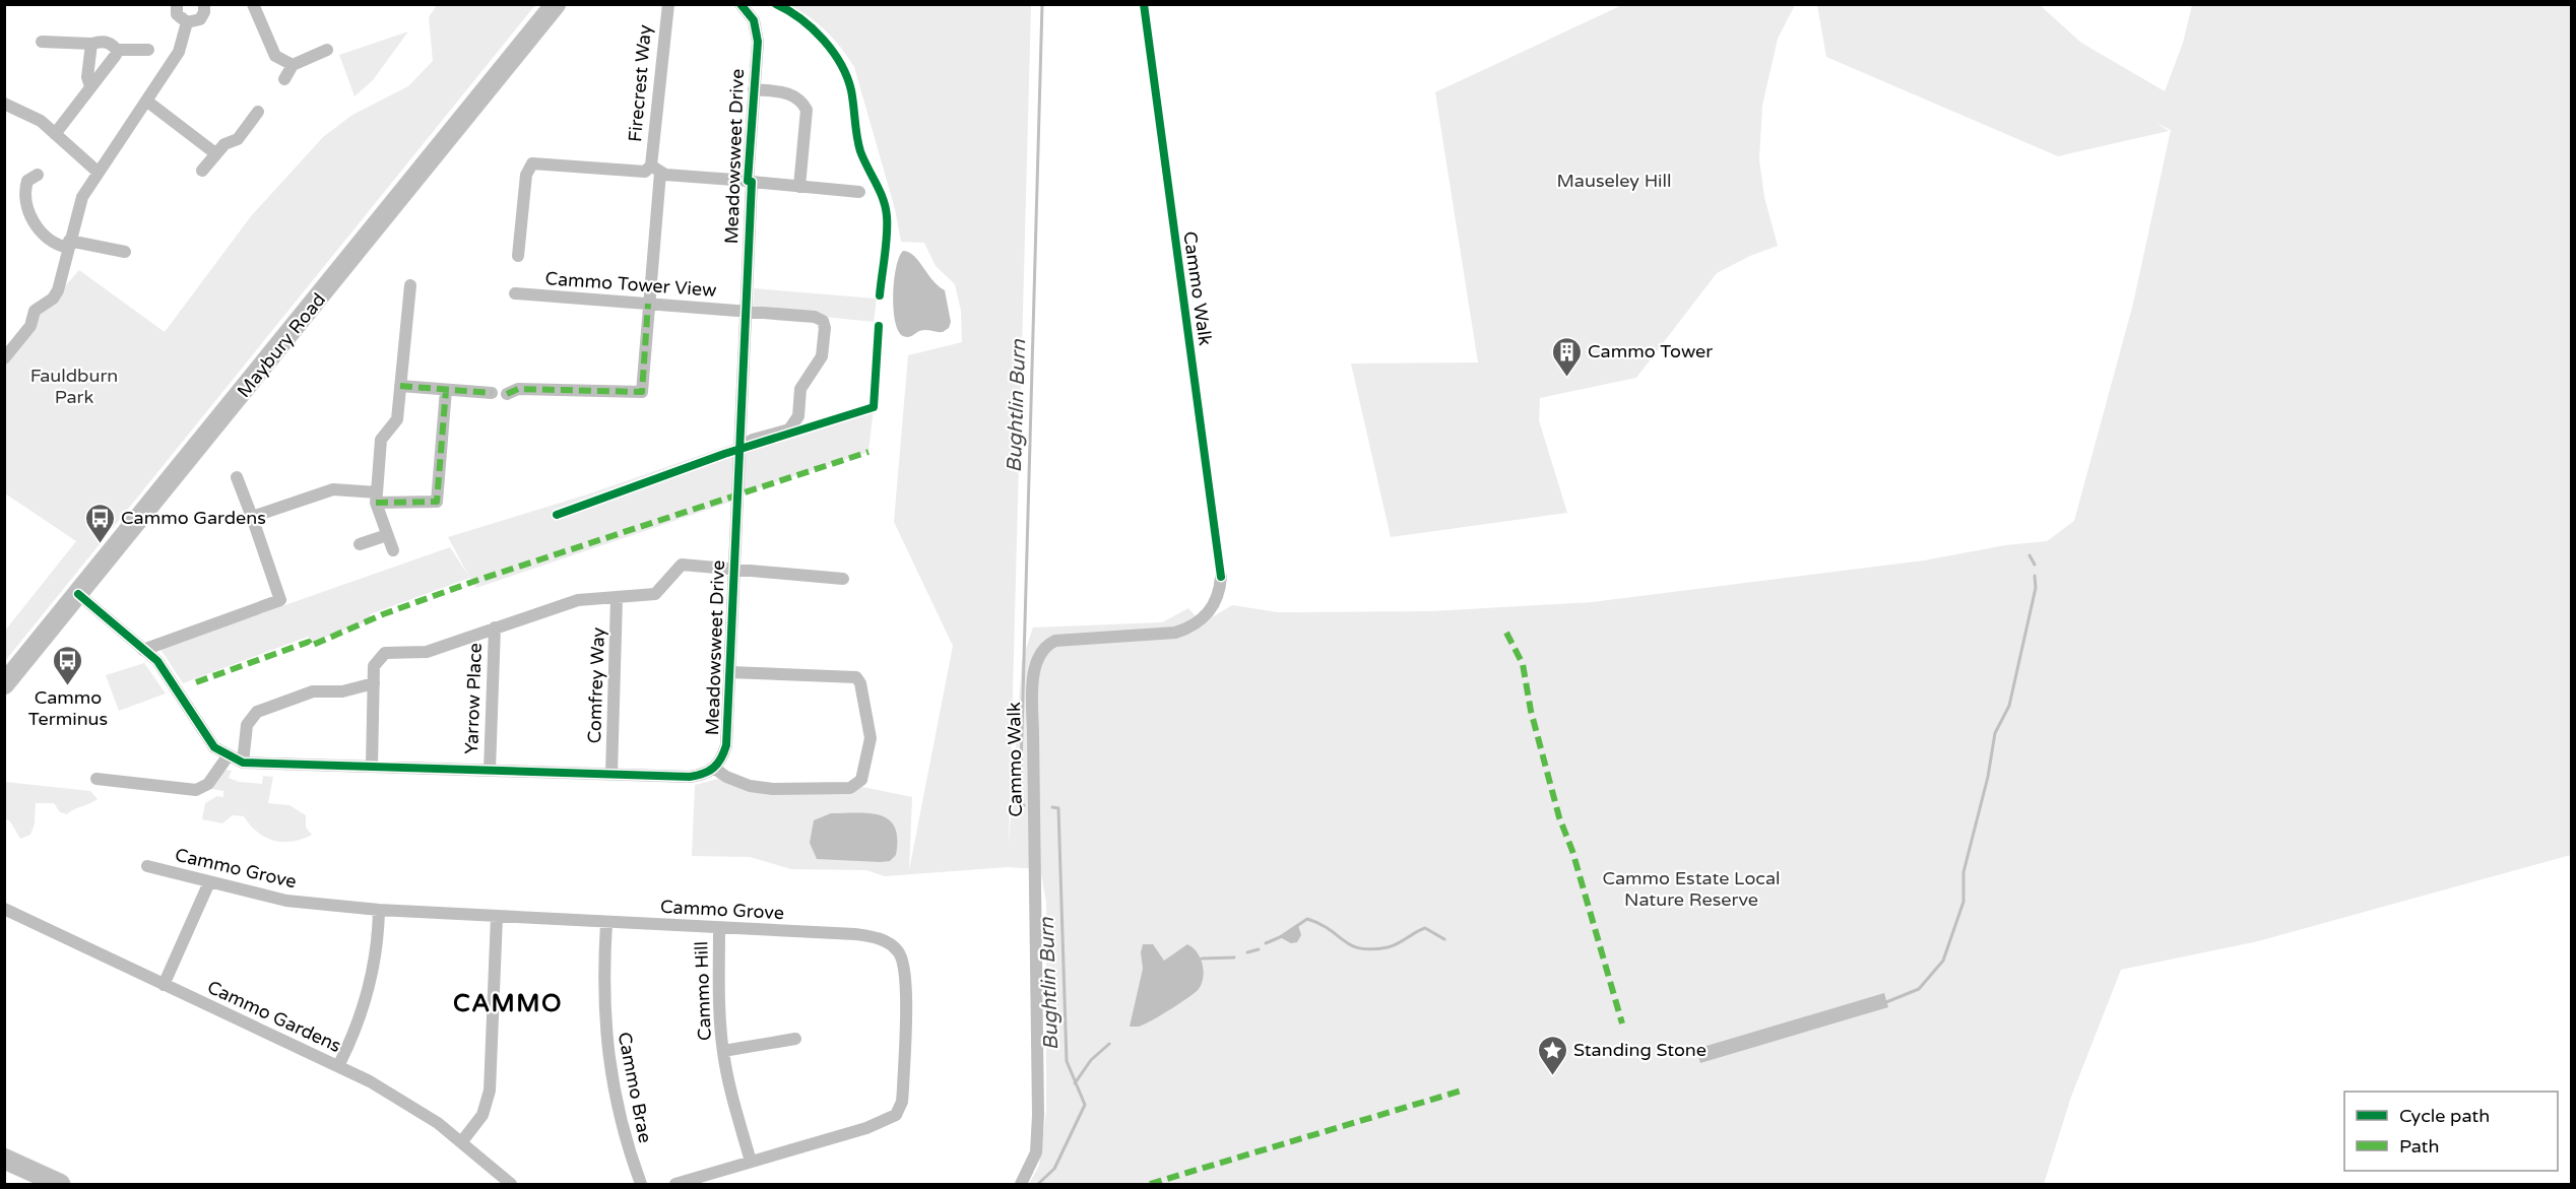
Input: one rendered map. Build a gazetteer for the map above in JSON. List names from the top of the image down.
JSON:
{
  "streets": {
    "main road": ["Maybury Road"],
    "street": [
      "Firecrest Way",
      "Meadowsweet Drive",
      "Cammo Tower View",
      "Cammo Walk",
      "Comfrey Way",
      "Yarrow Place",
      "Cammo Grove",
      "Cammo Hill",
      "Cammo Gardens",
      "Cammo Brae"
    ]
  },
  "crossings": [
    ["Firecrest Way", "Cammo Tower View"],
    ["Meadowsweet Drive", "Cammo Tower View"],
    ["Cammo Grove", "Cammo Hill"],
    ["Cammo Grove", "Cammo Brae"]
  ],
  "districts": ["CAMMO"],
  "water": ["Bughtlin Burn"],
  "parks": ["Mauseley Hill", "Fauldburn Park", "Cammo Estate Local Nature Reserve"],
  "places": {
    "building": ["Cammo Tower"],
    "bus stop": ["Cammo Gardens", "Cammo Terminus"],
    "place": ["Standing Stone"]
  },
  "legend": ["Cycle path", "Path"]
}
